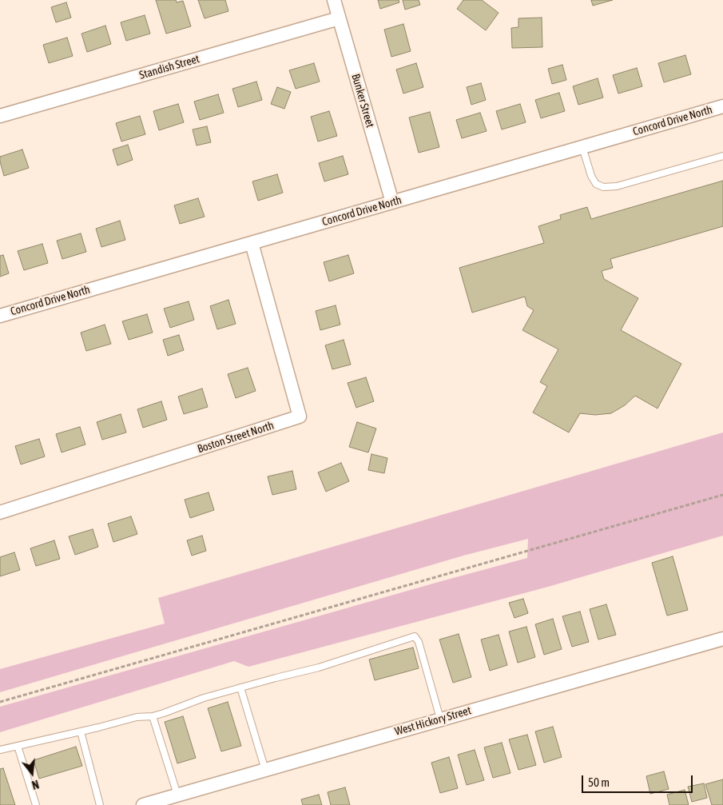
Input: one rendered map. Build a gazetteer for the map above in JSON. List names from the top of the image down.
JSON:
{
  "streets": {
    "street": [
      "Standish Street",
      "Bunker Street",
      "Concord Drive North",
      "Boston Street North",
      "West Hickory Street"
    ]
  },
  "crossings": [
    ["Standish Street", "Bunker Street"],
    ["Bunker Street", "Concord Drive North"],
    ["Concord Drive North", "Boston Street North"]
  ],
  "scale_bar": "50 m",
  "north": "bottom"
}
